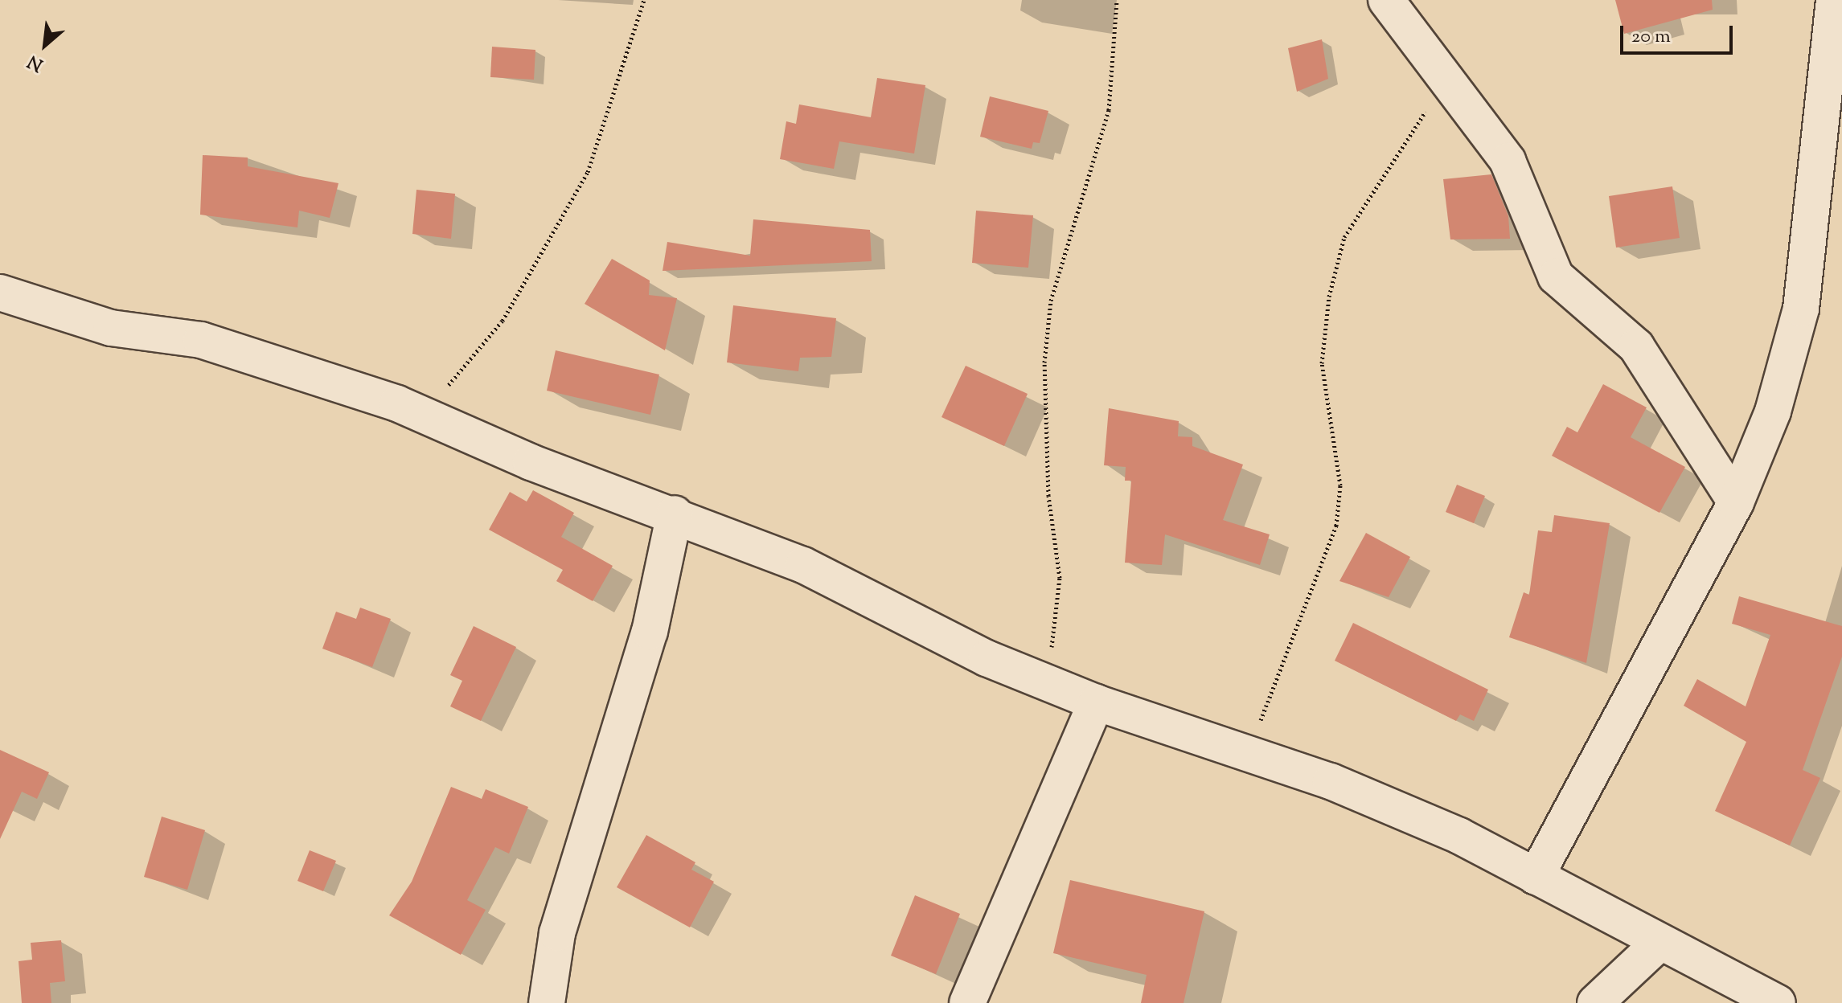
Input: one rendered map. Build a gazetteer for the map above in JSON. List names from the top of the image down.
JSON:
{
  "scale_bar": "20 m",
  "north": "bottom left"
}
